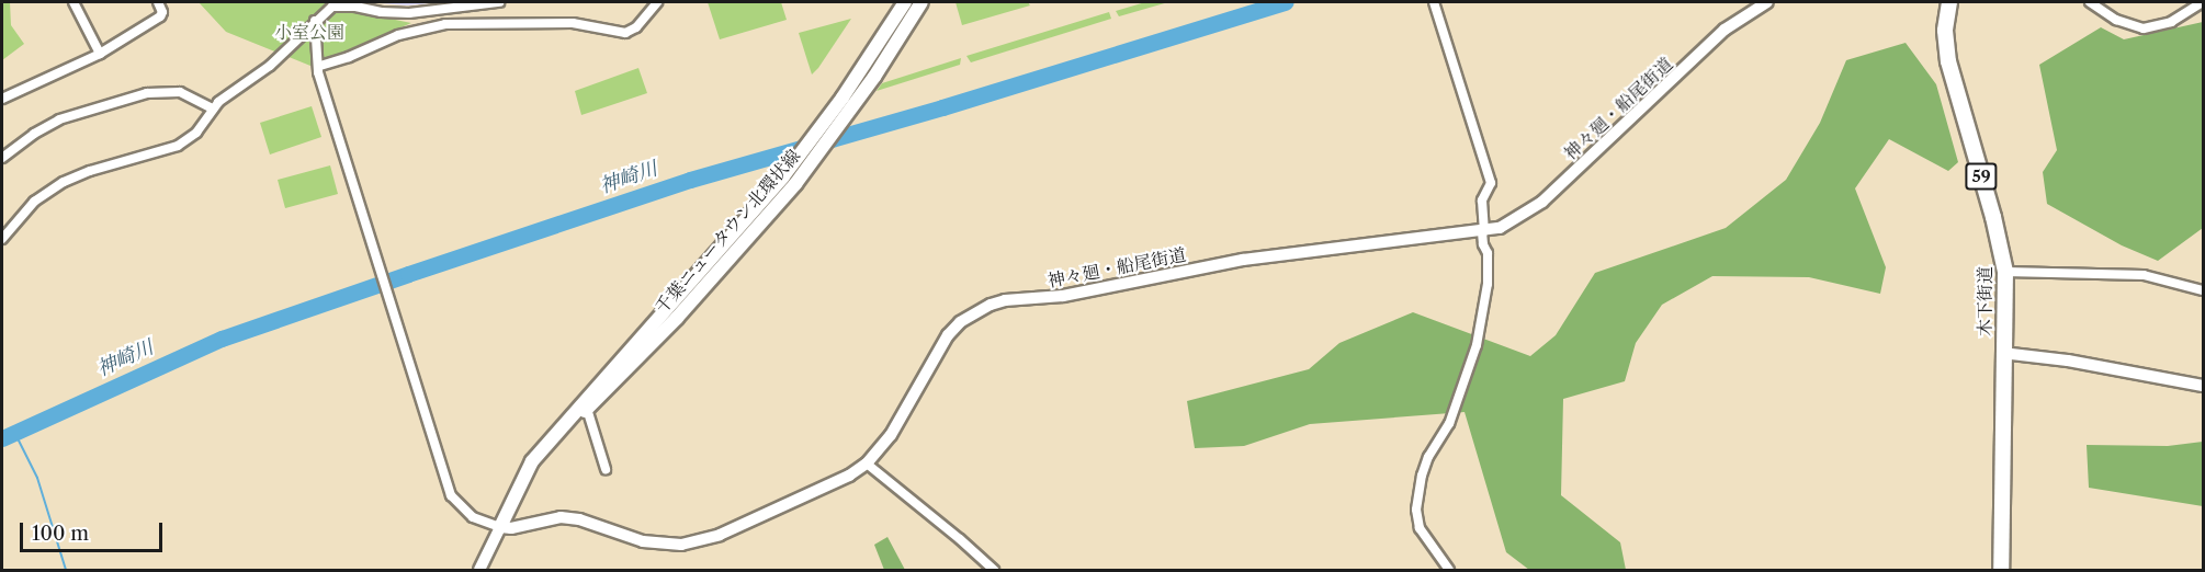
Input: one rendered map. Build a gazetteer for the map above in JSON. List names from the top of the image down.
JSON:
{
  "streets": {
    "main road": ["59", "千葉ニュータウン北環状線", "木下街道"],
    "street": ["神々廻・船尾街道"]
  },
  "crossings": [
    ["神々廻・船尾街道", "千葉ニュータウン北環状線"]
  ],
  "water": ["神崎川"],
  "parks": ["小室公園"],
  "scale_bar": "100 m"
}
